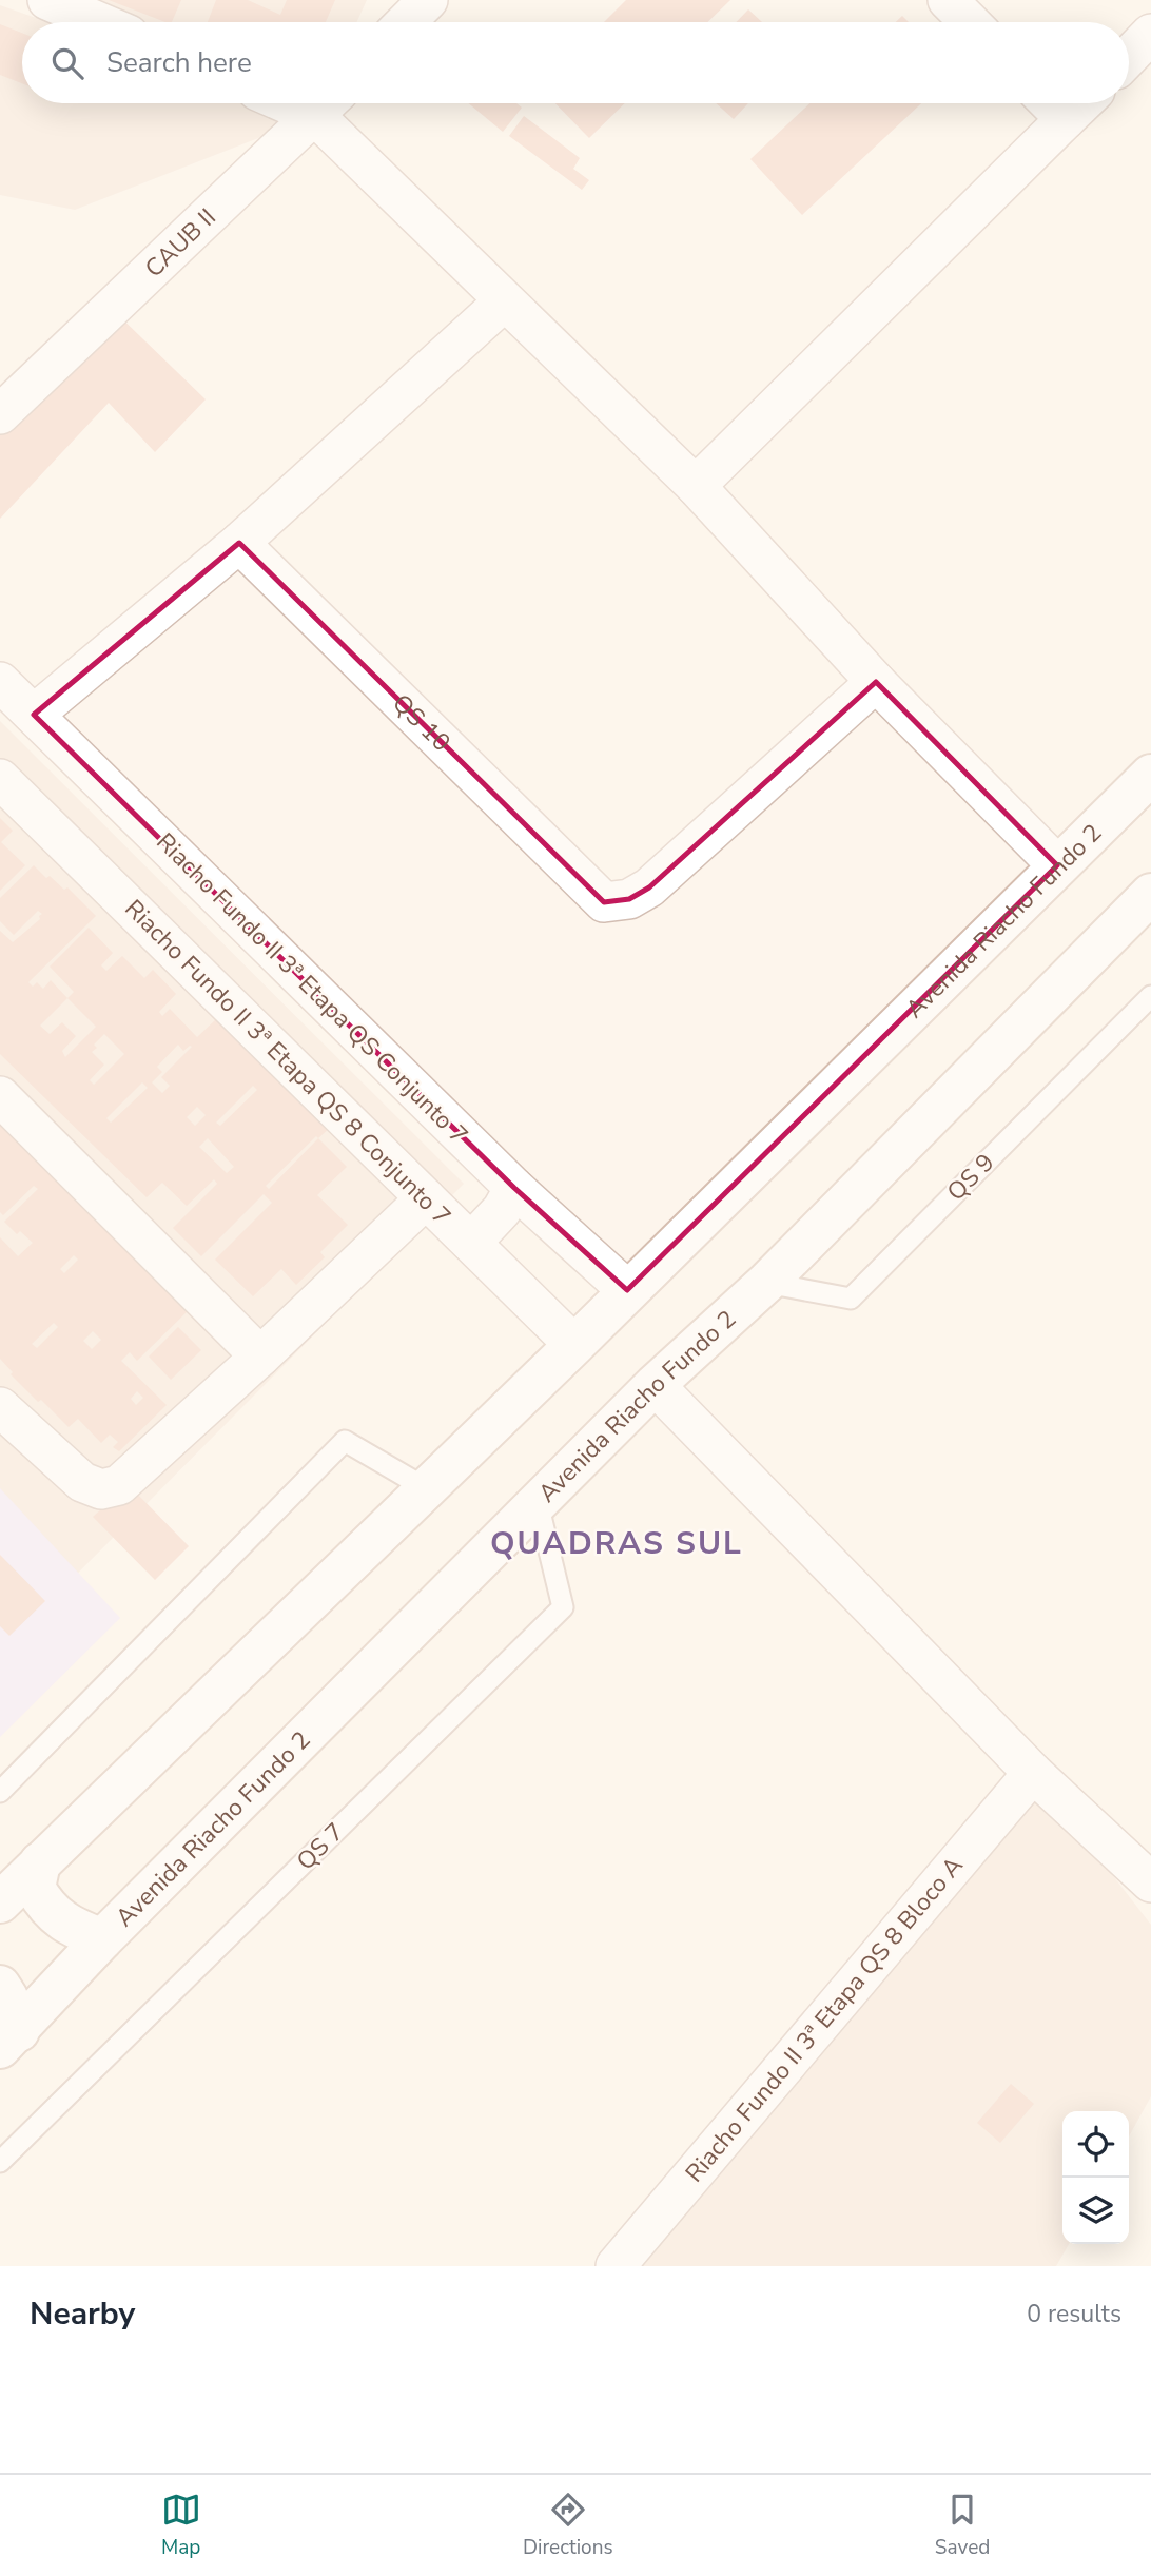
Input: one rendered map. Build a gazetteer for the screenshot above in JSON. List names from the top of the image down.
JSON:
{
  "streets": {
    "main road": ["Avenida Riacho Fundo 2"],
    "street": [
      "CAUB II",
      "QS 10",
      "Riacho Fundo II 3ª Etapa QS Conjunto 7",
      "Riacho Fundo II 3ª Etapa QS 8 Conjunto 7",
      "Riacho Fundo II 3ª Etapa QS 8 Bloco A"
    ],
    "lane": ["QS 9", "QS 7"]
  },
  "crossings": [
    ["Avenida Riacho Fundo 2", "Riacho Fundo II 3ª Etapa QS Conjunto 7"],
    ["Avenida Riacho Fundo 2", "Riacho Fundo II 3ª Etapa QS 8 Conjunto 7"],
    ["Avenida Riacho Fundo 2", "QS 9"],
    ["Avenida Riacho Fundo 2", "QS 7"]
  ],
  "districts": ["QUADRAS SUL"],
  "page": {
    "search": "Search here",
    "heading": ["Nearby", "0 results"],
    "nav": ["Map", "Directions", "Saved"]
  }
}
